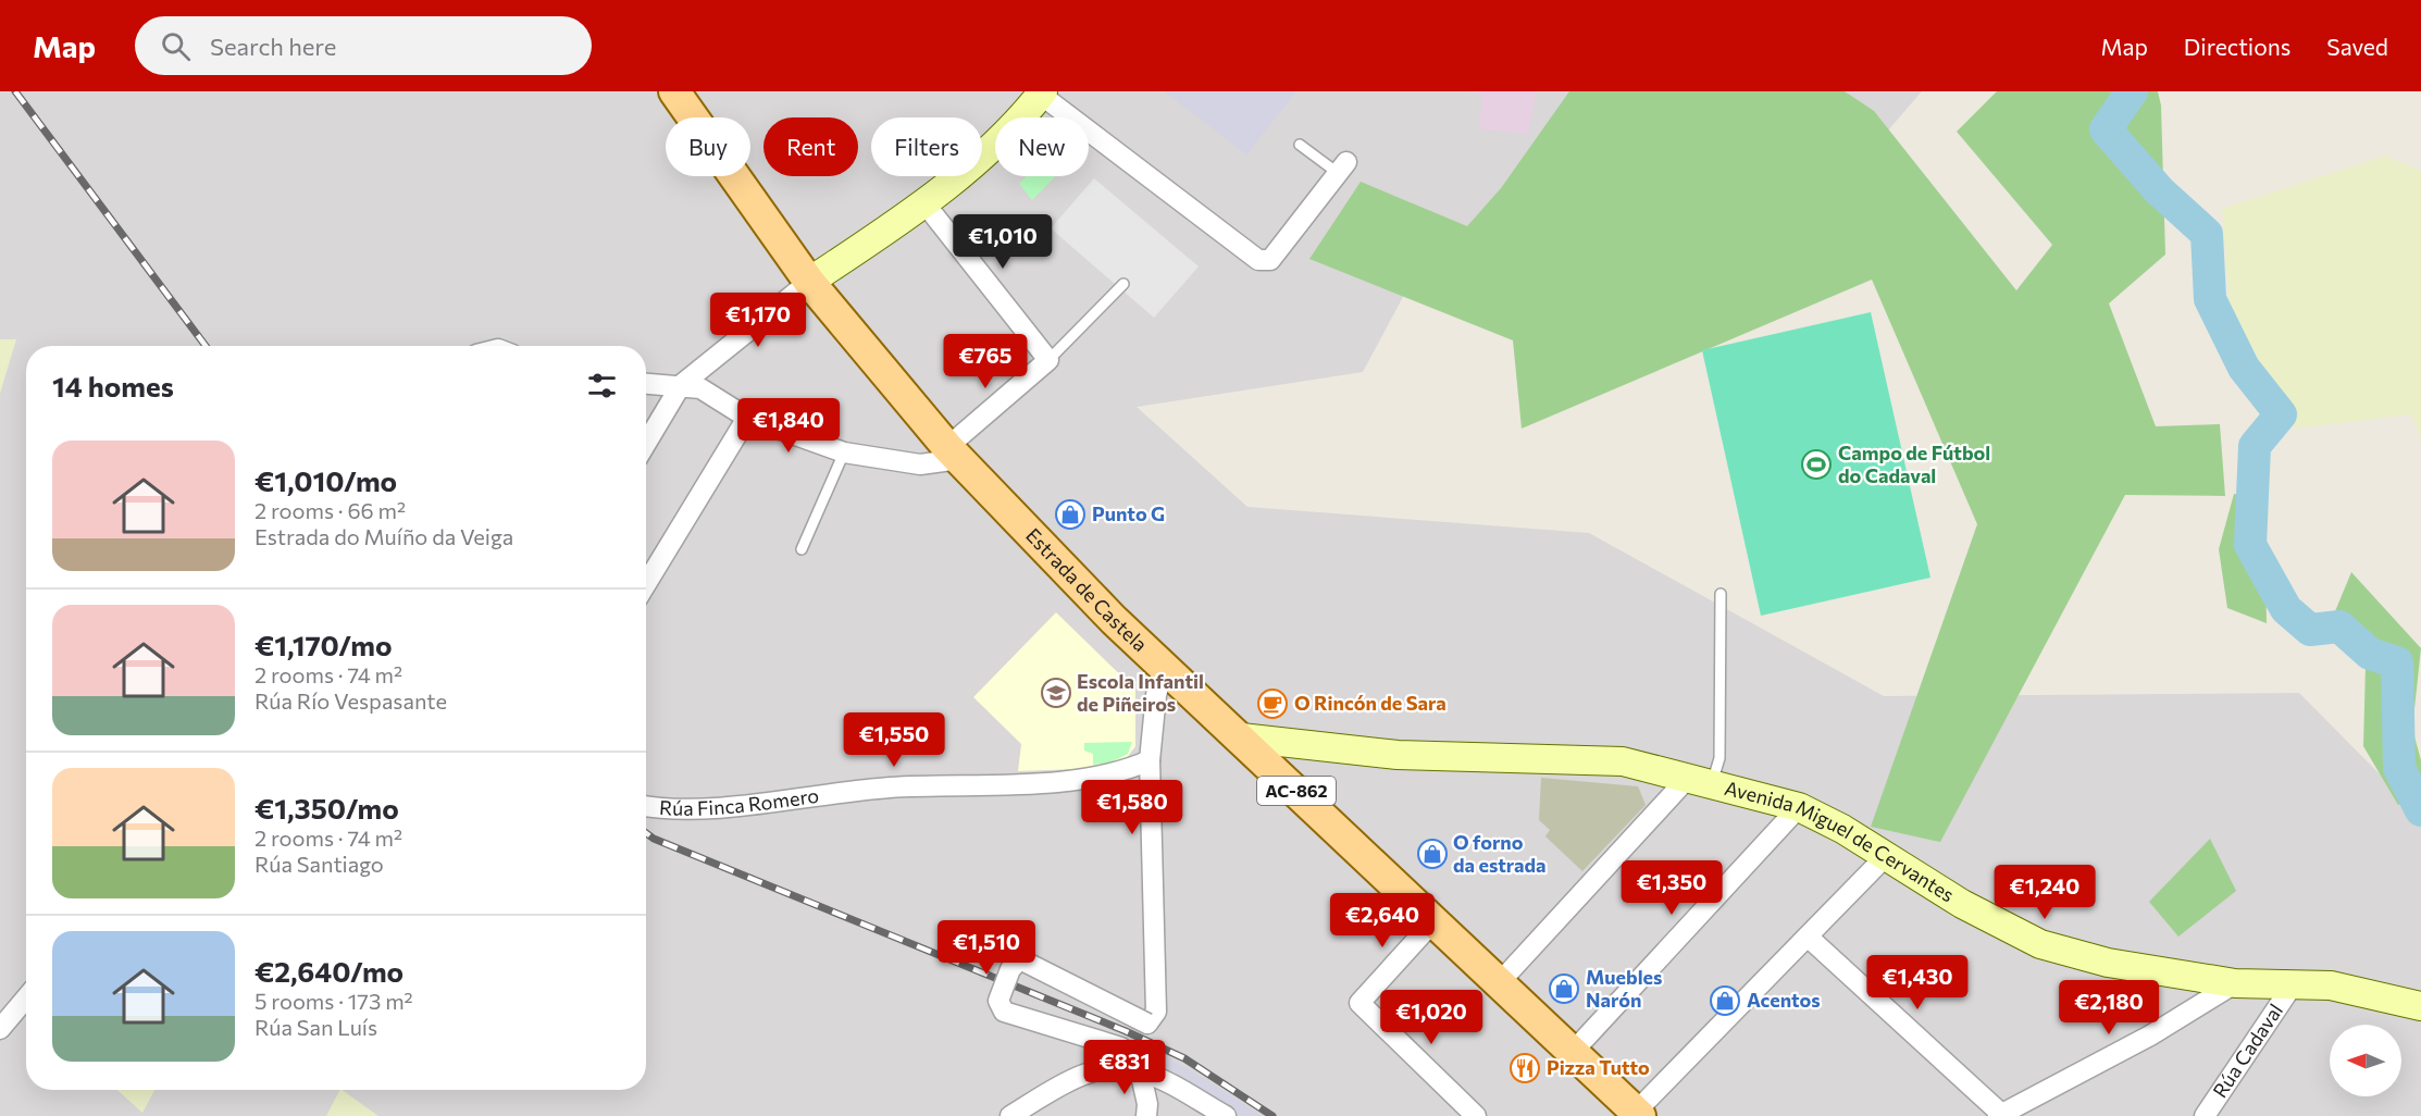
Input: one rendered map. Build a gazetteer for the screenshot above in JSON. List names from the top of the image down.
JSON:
{
  "streets": {
    "main road": ["Estrada de Castela", "AC-862"],
    "street": ["Rúa Finca Romero", "Avenida Miguel de Cervantes", "Rúa Cadaval"]
  },
  "crossings": [
    ["Estrada de Castela", "Avenida Miguel de Cervantes"],
    ["Avenida Miguel de Cervantes", "Rúa Cadaval"]
  ],
  "places": {
    "sports": ["Campo de Fútbol do Cadaval"],
    "shop": [
      "Punto G",
      "O forno da estrada",
      "Muebles Narón",
      "Acentos"
    ],
    "school or university": ["Escola Infantil de Piñeiros"],
    "cafe": ["O Rincón de Sara"],
    "restaurant": ["Pizza Tutto"]
  },
  "north": "left",
  "page": {
    "header": "Map",
    "search": "Search here",
    "nav": ["Map", "Directions", "Saved"],
    "chip": [
      "Buy",
      "Rent",
      "Filters",
      "New"
    ],
    "price": [
      "€1,010",
      "€1,170",
      "€765",
      "€1,840",
      "€1,550",
      "€1,580",
      "€1,350",
      "€1,240",
      "€2,640",
      "€1,510",
      "€1,430",
      "€2,180",
      "€1,020",
      "€831"
    ],
    "heading": "14 homes",
    "list": [
      {
        "name": "€1,010/mo",
        "note": "2 rooms · 66 m² · Estrada do Muíño da Veiga"
      },
      {
        "name": "€1,170/mo",
        "note": "2 rooms · 74 m² · Rúa Río Vespasante"
      },
      {
        "name": "€1,350/mo",
        "note": "2 rooms · 74 m² · Rúa Santiago"
      },
      {
        "name": "€2,640/mo",
        "note": "5 rooms · 173 m² · Rúa San Luís"
      }
    ]
  }
}
